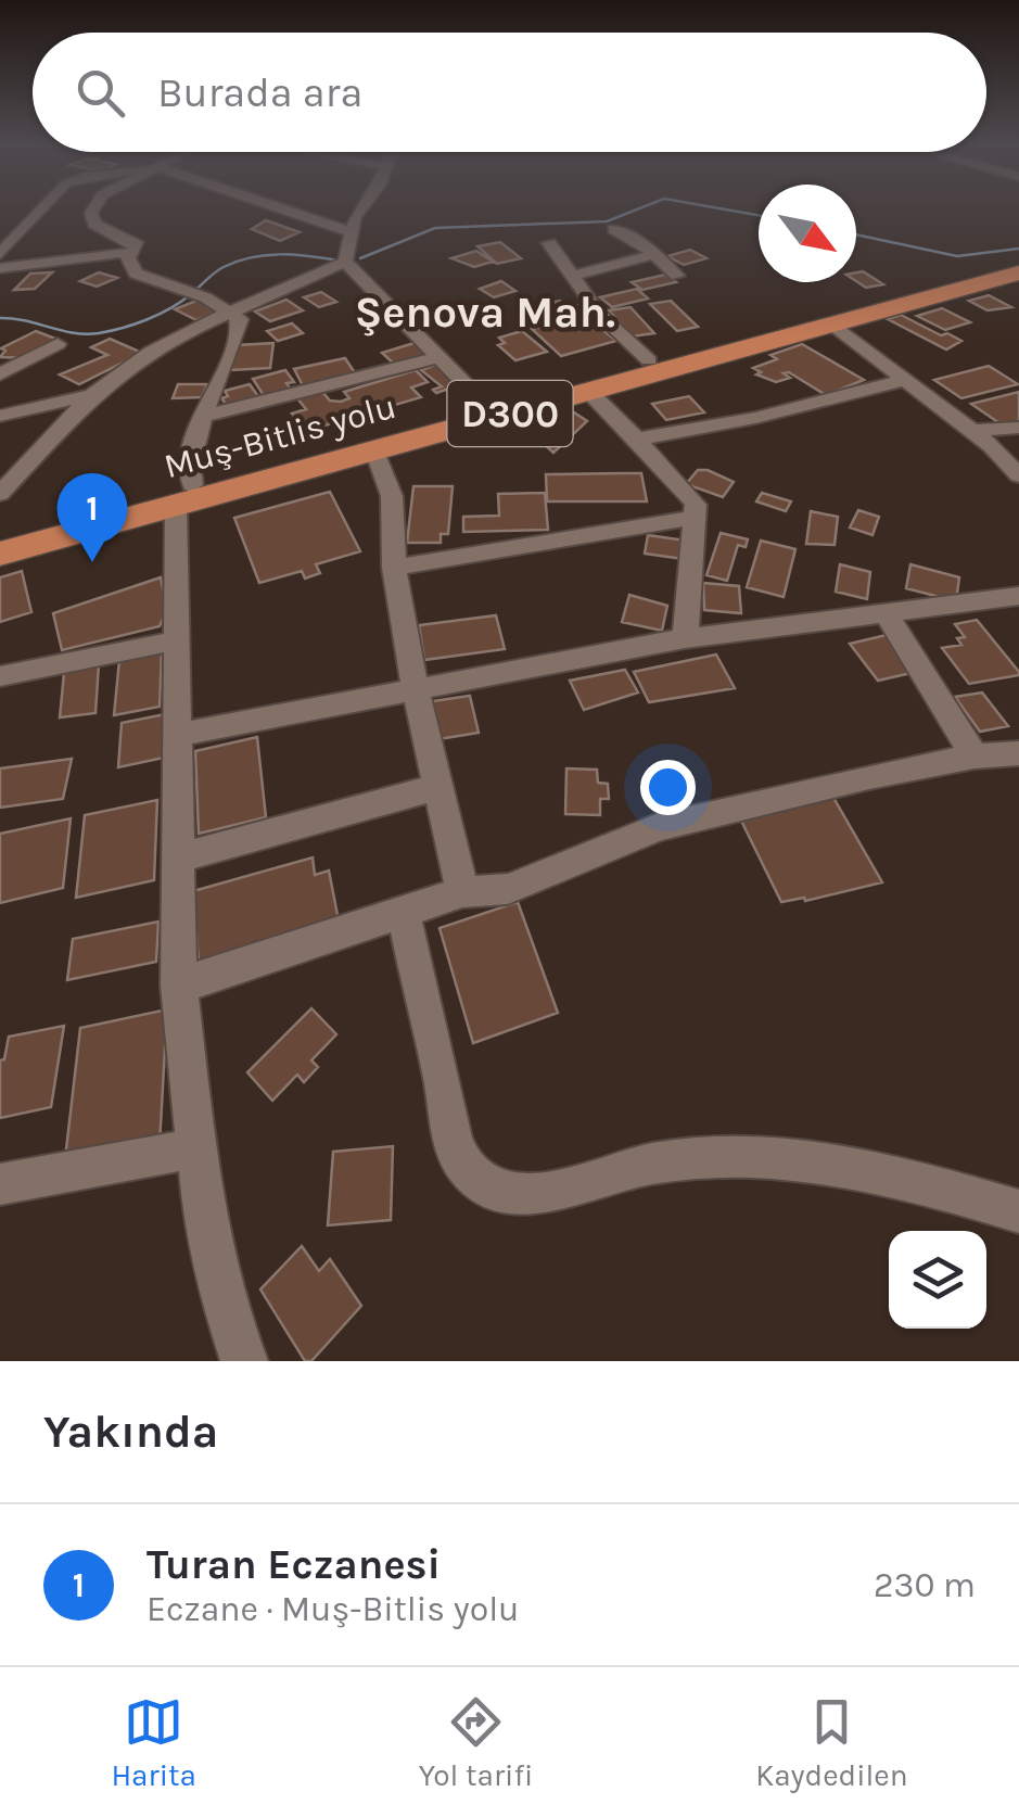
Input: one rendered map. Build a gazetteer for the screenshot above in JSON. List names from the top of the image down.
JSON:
{
  "streets": {
    "highway": ["D300", "Muş-Bitlis yolu"]
  },
  "districts": ["Şenova Mah."],
  "north": "bottom right",
  "page": {
    "search": "Burada ara",
    "pins": "1",
    "heading": "Yakında",
    "list": [
      {
        "mark": "1",
        "name": "Turan Eczanesi",
        "note": "Eczane · Muş-Bitlis yolu",
        "value": "230 m"
      }
    ],
    "nav": ["Harita", "Yol tarifi", "Kaydedilen"]
  }
}
